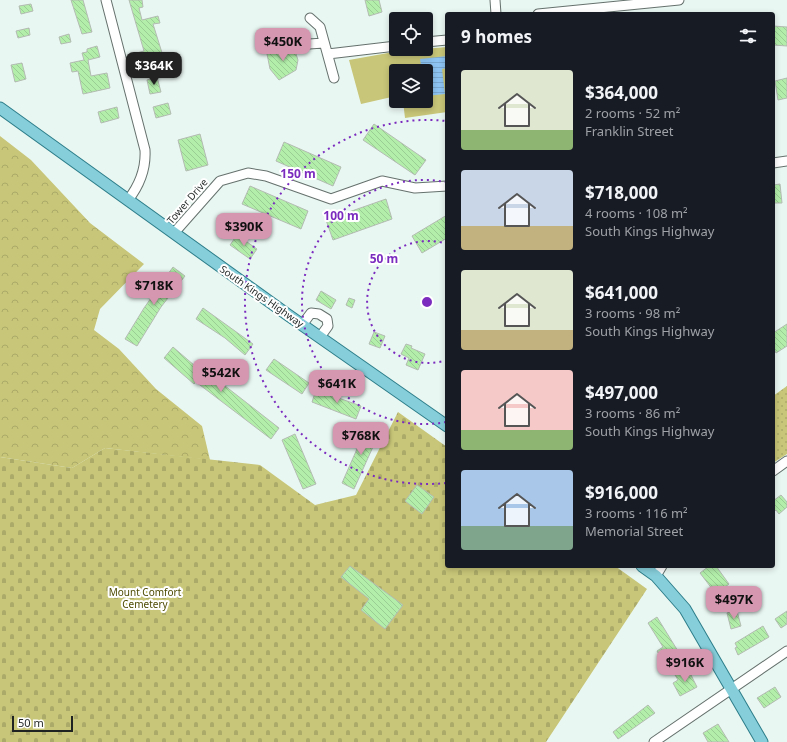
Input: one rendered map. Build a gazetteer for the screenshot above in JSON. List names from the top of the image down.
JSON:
{
  "streets": {
    "main road": ["South Kings Highway"],
    "street": ["Tower Drive"]
  },
  "crossings": [
    ["Tower Drive", "South Kings Highway"]
  ],
  "parks": ["Mount Comfort Cemetery"],
  "scale_bar": "50 m",
  "page": {
    "heading": "9 homes",
    "price": [
      "$450K",
      "$364K",
      "$390K",
      "$718K",
      "$542K",
      "$641K",
      "$768K",
      "$497K",
      "$916K"
    ],
    "list": [
      {
        "name": "$364,000",
        "note": "2 rooms · 52 m² · Franklin Street"
      },
      {
        "name": "$718,000",
        "note": "4 rooms · 108 m² · South Kings Highway"
      },
      {
        "name": "$641,000",
        "note": "3 rooms · 98 m² · South Kings Highway"
      },
      {
        "name": "$497,000",
        "note": "3 rooms · 86 m² · South Kings Highway"
      },
      {
        "name": "$916,000",
        "note": "3 rooms · 116 m² · Memorial Street"
      }
    ],
    "scale": "50 m"
  },
  "rings": ["150 m", "100 m", "50 m"]
}
